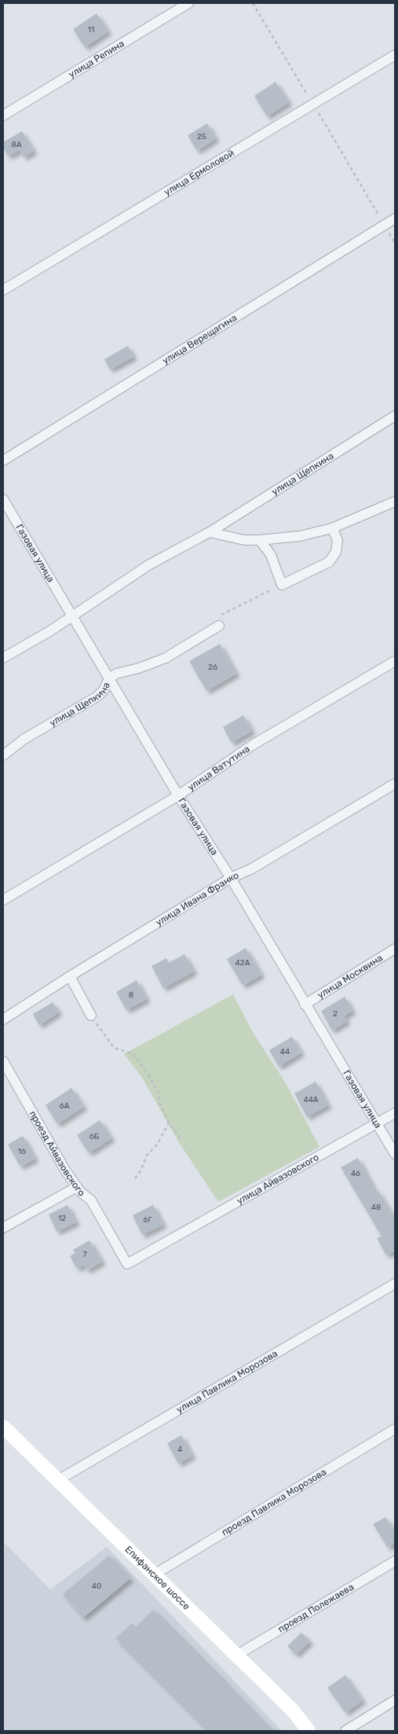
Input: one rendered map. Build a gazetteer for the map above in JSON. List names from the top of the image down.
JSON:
{
  "streets": {
    "main road": ["Епифанское шоссе"],
    "street": [
      "улица Репина",
      "улица Ермоловой",
      "улица Верещагина",
      "улица Щепкина",
      "Газовая улица",
      "улица Ватутина",
      "улица Ивана Франко",
      "улица Москвина",
      "проезд Айвазовского",
      "улица Айвазовского",
      "улица Павлика Морозова",
      "проезд Павлика Морозова",
      "проезд Полежаева"
    ]
  },
  "crossings": [
    ["улица Щепкина", "Газовая улица"],
    ["Газовая улица", "улица Ватутина"],
    ["Газовая улица", "улица Ивана Франко"],
    ["Газовая улица", "улица Москвина"],
    ["Газовая улица", "улица Айвазовского"],
    ["проезд Айвазовского", "улица Айвазовского"],
    ["улица Павлика Морозова", "Епифанское шоссе"],
    ["проезд Павлика Морозова", "Епифанское шоссе"],
    ["Епифанское шоссе", "проезд Полежаева"]
  ],
  "house_numbers": [
    "11",
    "25",
    "8А",
    "26",
    "42А",
    "8",
    "2",
    "44",
    "44А",
    "6А",
    "6Б",
    "16",
    "46",
    "48",
    "12",
    "6Г",
    "7",
    "4",
    "40"
  ]
}
